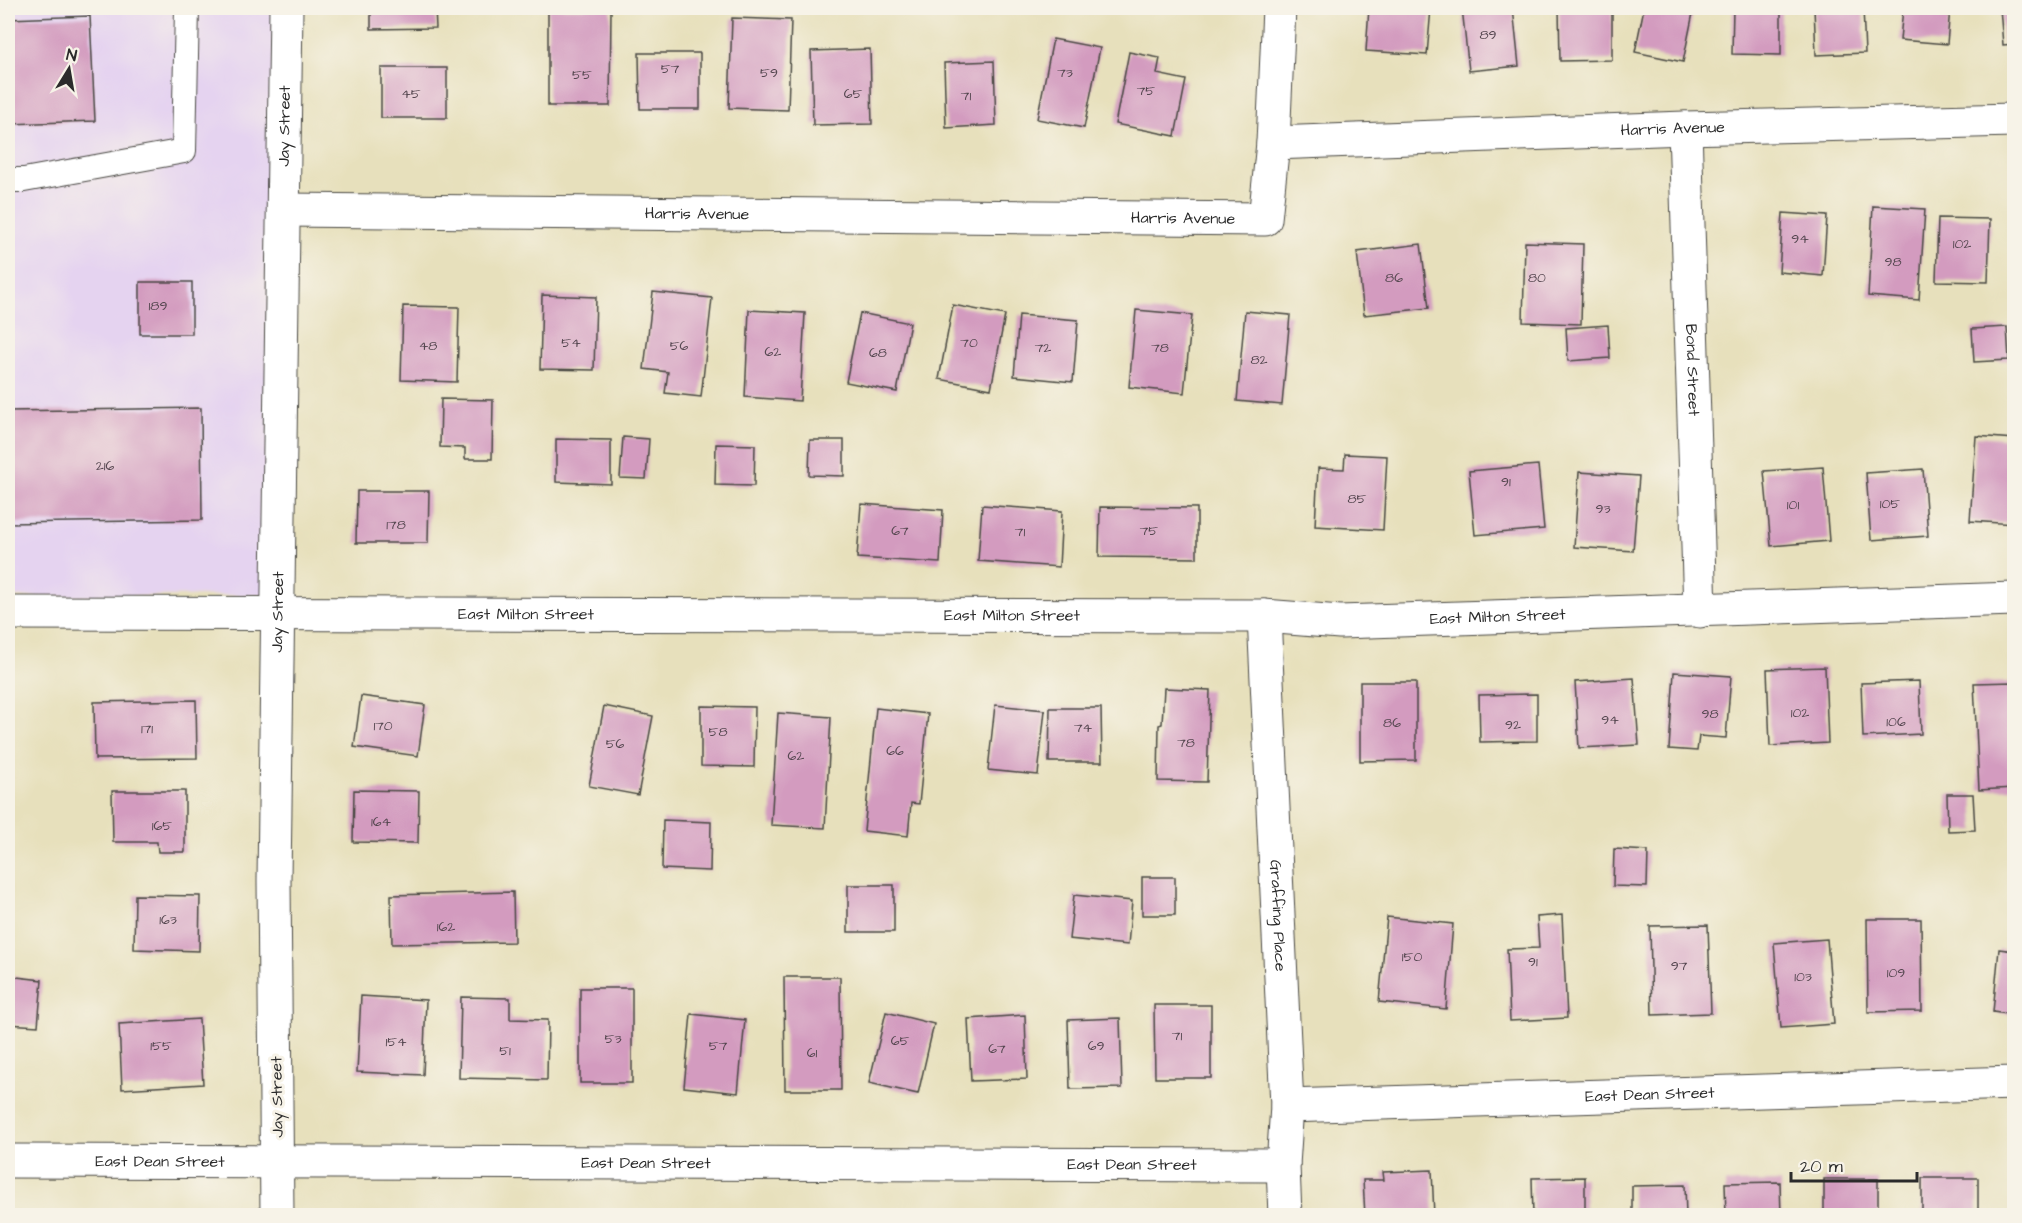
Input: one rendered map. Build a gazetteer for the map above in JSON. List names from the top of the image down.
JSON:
{
  "streets": {
    "street": [
      "Jay Street",
      "Harris Avenue",
      "Bond Street",
      "East Milton Street",
      "Graffing Place",
      "East Dean Street"
    ]
  },
  "crossings": [
    ["Jay Street", "Harris Avenue"],
    ["Jay Street", "East Milton Street"],
    ["Jay Street", "East Dean Street"],
    ["Harris Avenue", "Bond Street"],
    ["Bond Street", "East Milton Street"],
    ["East Milton Street", "Graffing Place"],
    ["Graffing Place", "East Dean Street"]
  ],
  "house_numbers": [
    "89",
    "57",
    "59",
    "73",
    "55",
    "75",
    "45",
    "65",
    "71",
    "94",
    "102",
    "98",
    "86",
    "80",
    "189",
    "54",
    "70",
    "48",
    "56",
    "72",
    "78",
    "62",
    "68",
    "82",
    "216",
    "91",
    "85",
    "105",
    "101",
    "93",
    "178",
    "67",
    "75",
    "71",
    "102",
    "98",
    "94",
    "106",
    "86",
    "92",
    "170",
    "74",
    "171",
    "58",
    "78",
    "56",
    "66",
    "62",
    "164",
    "165",
    "163",
    "162",
    "150",
    "91",
    "97",
    "109",
    "103",
    "71",
    "53",
    "65",
    "154",
    "155",
    "57",
    "69",
    "67",
    "51",
    "61"
  ],
  "scale_bar": "20 m",
  "north": "top"
}
